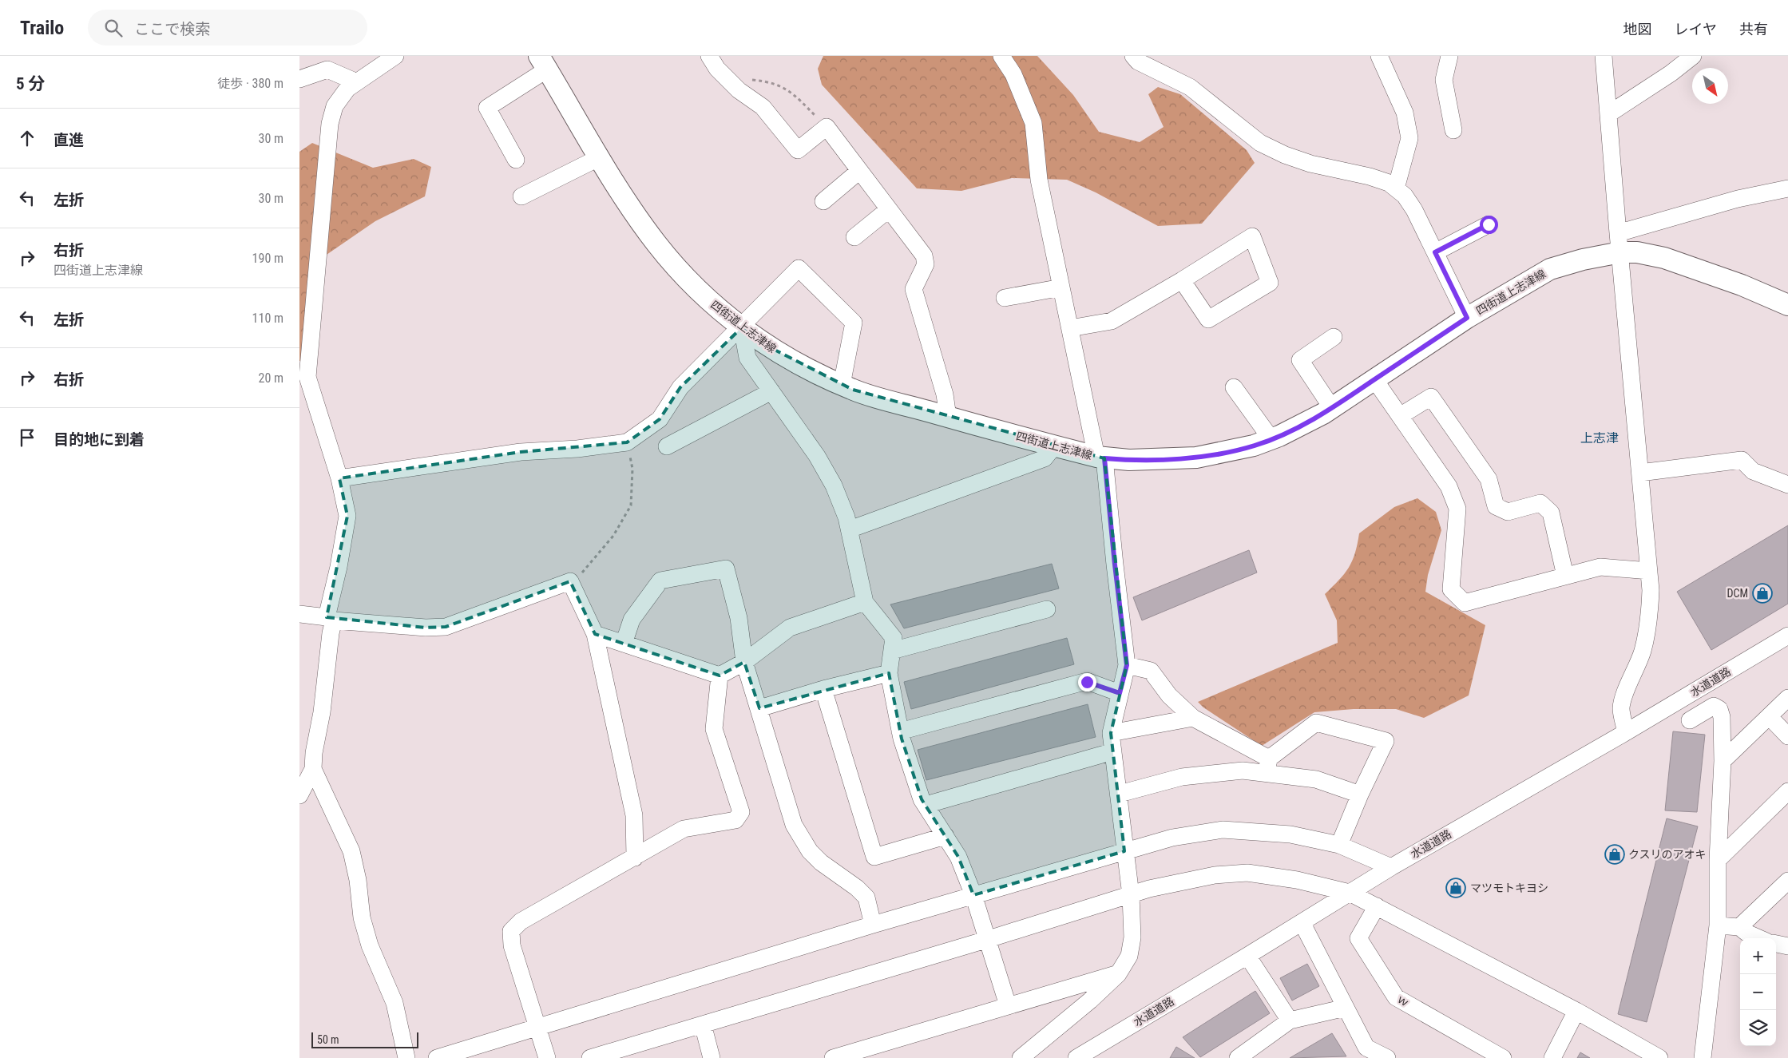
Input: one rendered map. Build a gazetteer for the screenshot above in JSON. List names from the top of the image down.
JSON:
{
  "streets": {
    "main road": ["四街道上志津線"],
    "street": ["水道道路", "ｗ"]
  },
  "districts": ["上志津"],
  "places": {
    "shop": ["DCM", "クスリのアオキ", "マツモトキヨシ"]
  },
  "scale_bar": "50 m",
  "north": "bottom right",
  "page": {
    "header": "Trailo",
    "search": "ここで検索",
    "nav": ["地図", "レイヤ", "共有"],
    "heading": ["5 分", "徒歩 · 380 m"],
    "list": [
      ["直進", "30 m"],
      ["左折", "30 m"],
      ["右折", "四街道上志津線", "190 m"],
      ["左折", "110 m"],
      ["右折", "20 m"],
      "目的地に到着"
    ],
    "map_buttons": ["+", "−"],
    "scale": "50 m"
  }
}
